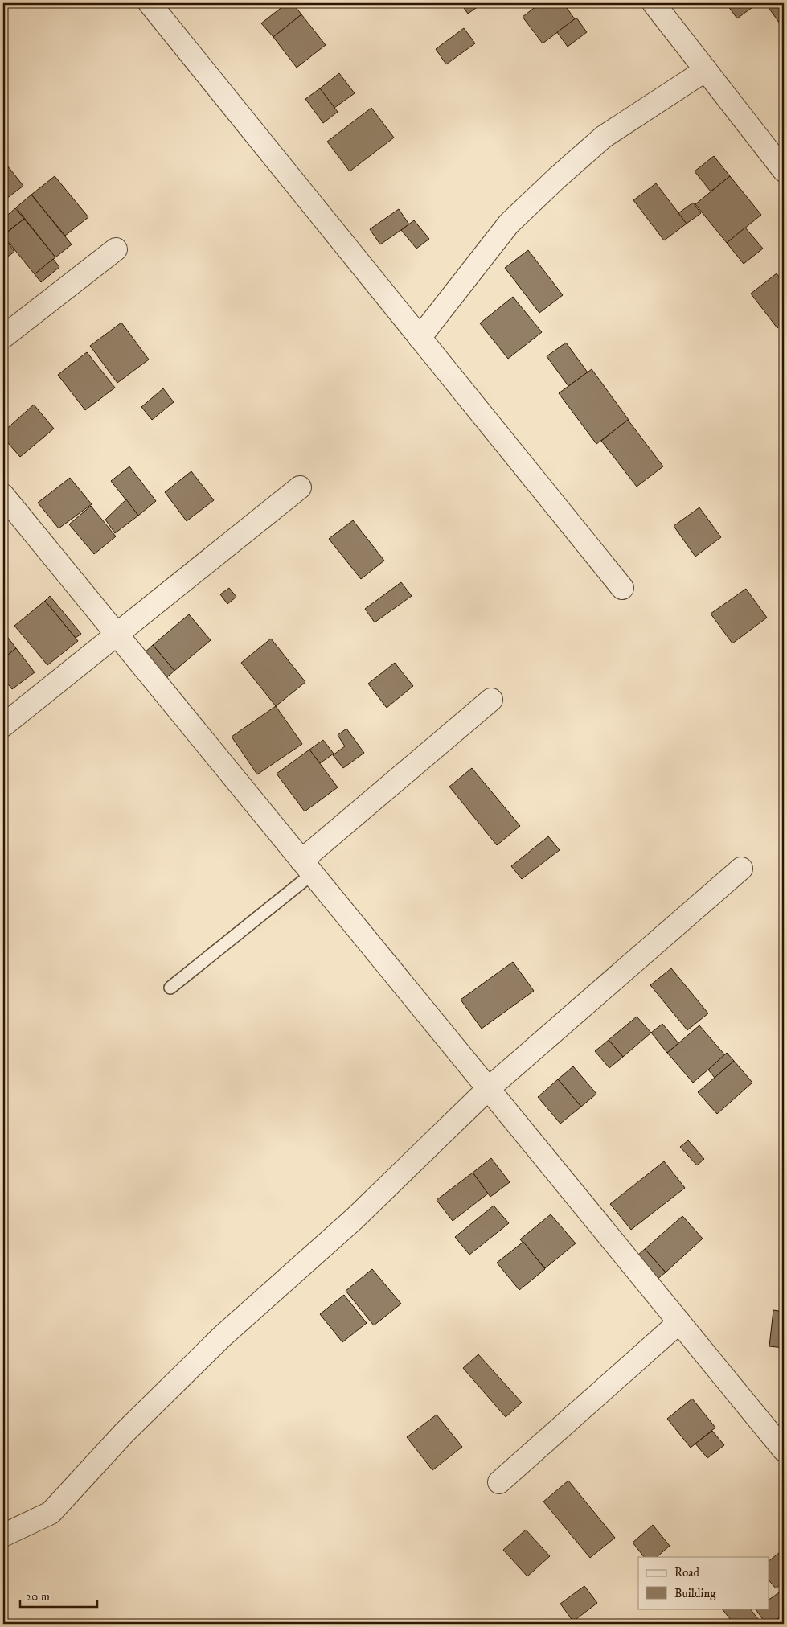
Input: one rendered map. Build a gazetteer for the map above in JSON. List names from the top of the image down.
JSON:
{
  "legend": ["Road", "Building"],
  "scale_bar": "20 m"
}
